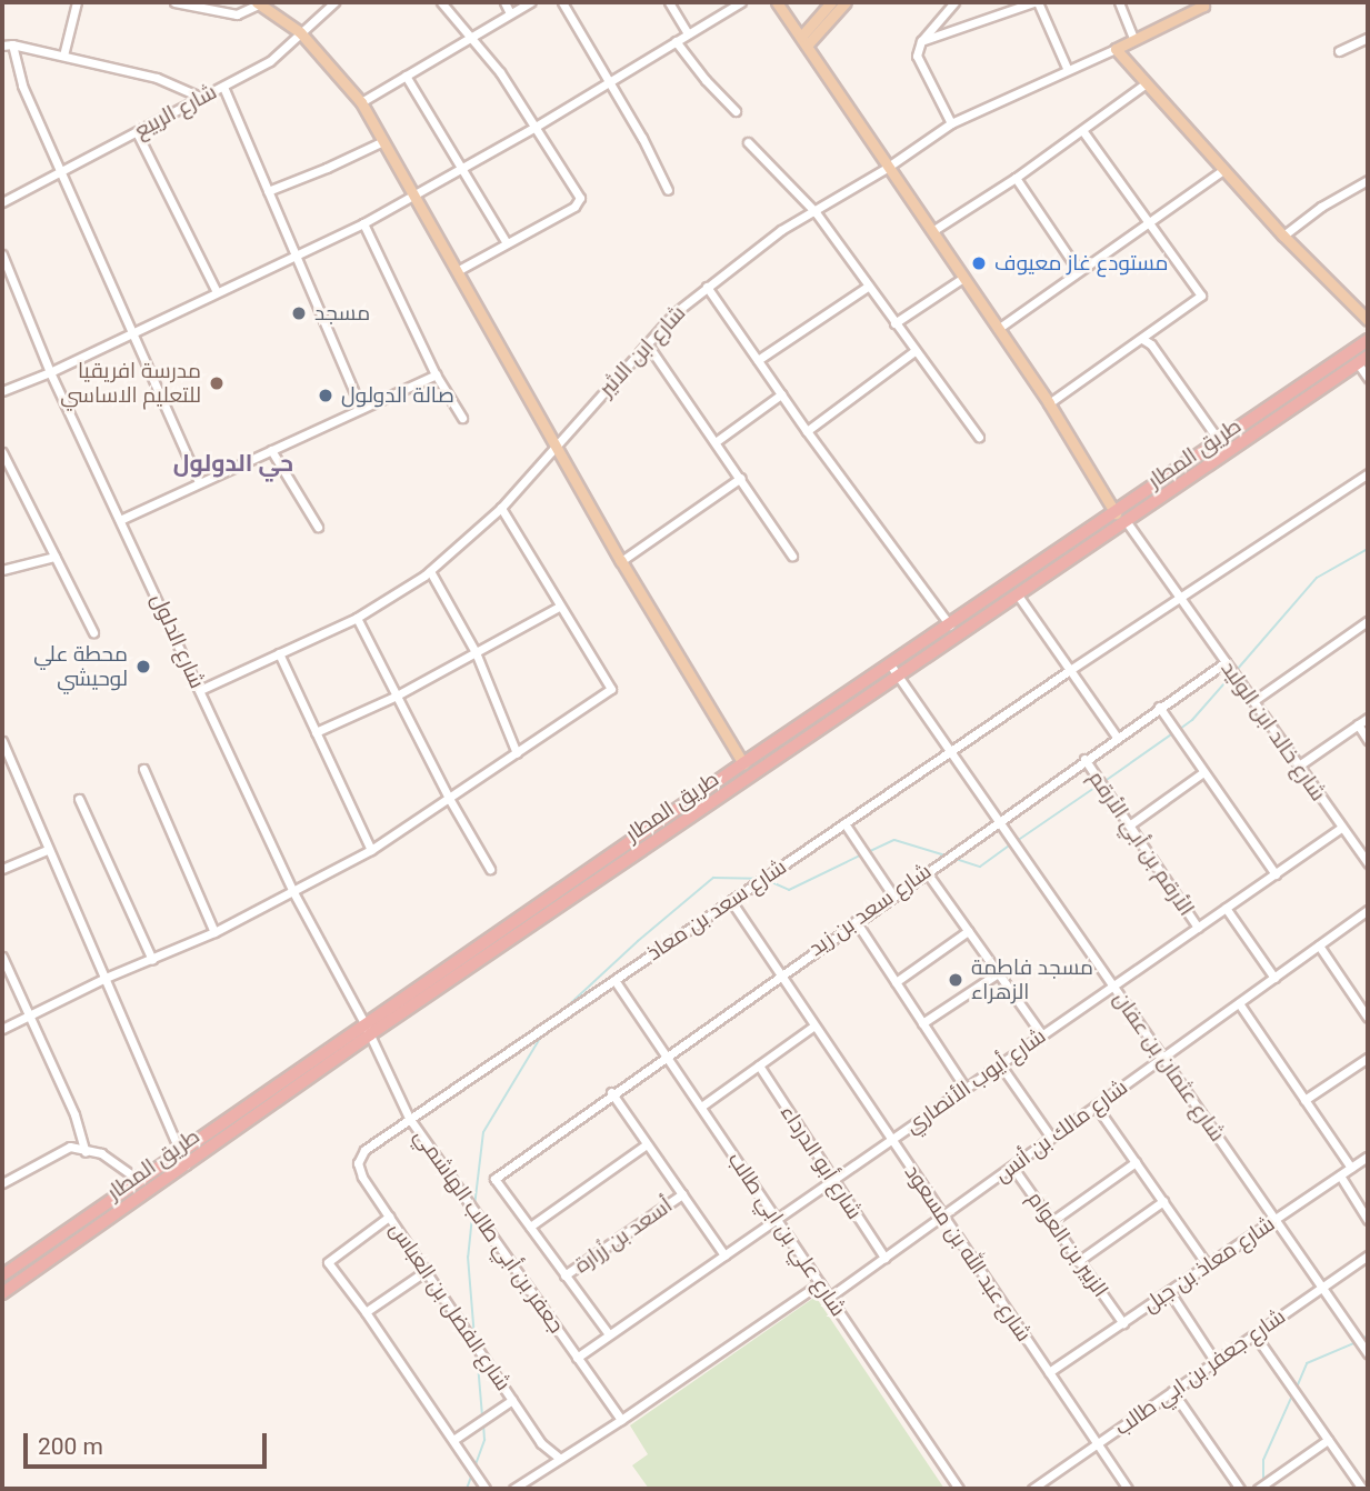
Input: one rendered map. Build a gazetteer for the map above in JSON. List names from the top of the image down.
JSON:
{
  "streets": {
    "highway": ["طريق المطار"],
    "street": [
      "شارع الربيع",
      "شارع ابن الاثير",
      "شارع الدلول",
      "شارع خالد ابن الوليد",
      "الأرقم بن أبي الأرقم",
      "شارع سعد بن معاذ",
      "شارع سعد بن زيد",
      "شارع عثمان بن عفان",
      "شارع أيوب الأنصاري",
      "شارع مالك بن أنس",
      "شارع أبو الدرداء",
      "جعفر بن أبي طالب الهاشمي",
      "شارع علي بن ابي طالب",
      "أسعد بن زُرارة",
      "الزبير بن العوام",
      "شارع عبد الله بن مسعود",
      "شارع معاذ بن جبل",
      "شارع الفضل بن العباس",
      "شارع جعفر بن ابي طالب"
    ]
  },
  "crossings": [
    ["شارع ابن الاثير", "شارع الدلول"],
    ["طريق المطار", "شارع الدلول"],
    ["طريق المطار", "شارع خالد ابن الوليد"],
    ["طريق المطار", "شارع عثمان بن عفان"],
    ["طريق المطار", "جعفر بن أبي طالب الهاشمي"],
    ["شارع الدلول", "جعفر بن أبي طالب الهاشمي"],
    ["شارع خالد ابن الوليد", "شارع سعد بن معاذ"],
    ["شارع خالد ابن الوليد", "شارع سعد بن زيد"],
    ["شارع خالد ابن الوليد", "شارع أيوب الأنصاري"],
    ["الأرقم بن أبي الأرقم", "شارع سعد بن زيد"],
    ["الأرقم بن أبي الأرقم", "شارع أيوب الأنصاري"],
    ["شارع سعد بن معاذ", "شارع عثمان بن عفان"],
    ["شارع سعد بن معاذ", "جعفر بن أبي طالب الهاشمي"],
    ["شارع سعد بن معاذ", "شارع علي بن ابي طالب"],
    ["شارع سعد بن معاذ", "شارع عبد الله بن مسعود"],
    ["شارع سعد بن معاذ", "شارع الفضل بن العباس"],
    ["شارع سعد بن زيد", "شارع عثمان بن عفان"],
    ["شارع سعد بن زيد", "شارع علي بن ابي طالب"],
    ["شارع سعد بن زيد", "شارع عبد الله بن مسعود"],
    ["شارع عثمان بن عفان", "شارع أيوب الأنصاري"],
    ["شارع عثمان بن عفان", "شارع مالك بن أنس"],
    ["شارع عثمان بن عفان", "شارع معاذ بن جبل"],
    ["شارع عثمان بن عفان", "شارع جعفر بن ابي طالب"],
    ["شارع أيوب الأنصاري", "شارع أبو الدرداء"],
    ["شارع أيوب الأنصاري", "جعفر بن أبي طالب الهاشمي"],
    ["شارع أيوب الأنصاري", "شارع علي بن ابي طالب"],
    ["شارع أيوب الأنصاري", "شارع عبد الله بن مسعود"],
    ["شارع مالك بن أنس", "شارع أبو الدرداء"],
    ["شارع مالك بن أنس", "شارع علي بن ابي طالب"],
    ["شارع مالك بن أنس", "الزبير بن العوام"],
    ["شارع مالك بن أنس", "شارع عبد الله بن مسعود"],
    ["الزبير بن العوام", "شارع معاذ بن جبل"],
    ["شارع عبد الله بن مسعود", "شارع معاذ بن جبل"],
    ["شارع عبد الله بن مسعود", "شارع جعفر بن ابي طالب"]
  ],
  "districts": ["حي الدولول"],
  "places": [
    "مستودع غاز معيوف",
    "مسجد",
    "مدرسة افريقيا للتعليم الاساسي",
    "صالة الدولول",
    "محطة علي لوحيشي",
    "مسجد فاطمة الزهراء"
  ],
  "scale_bar": "200 m"
}
